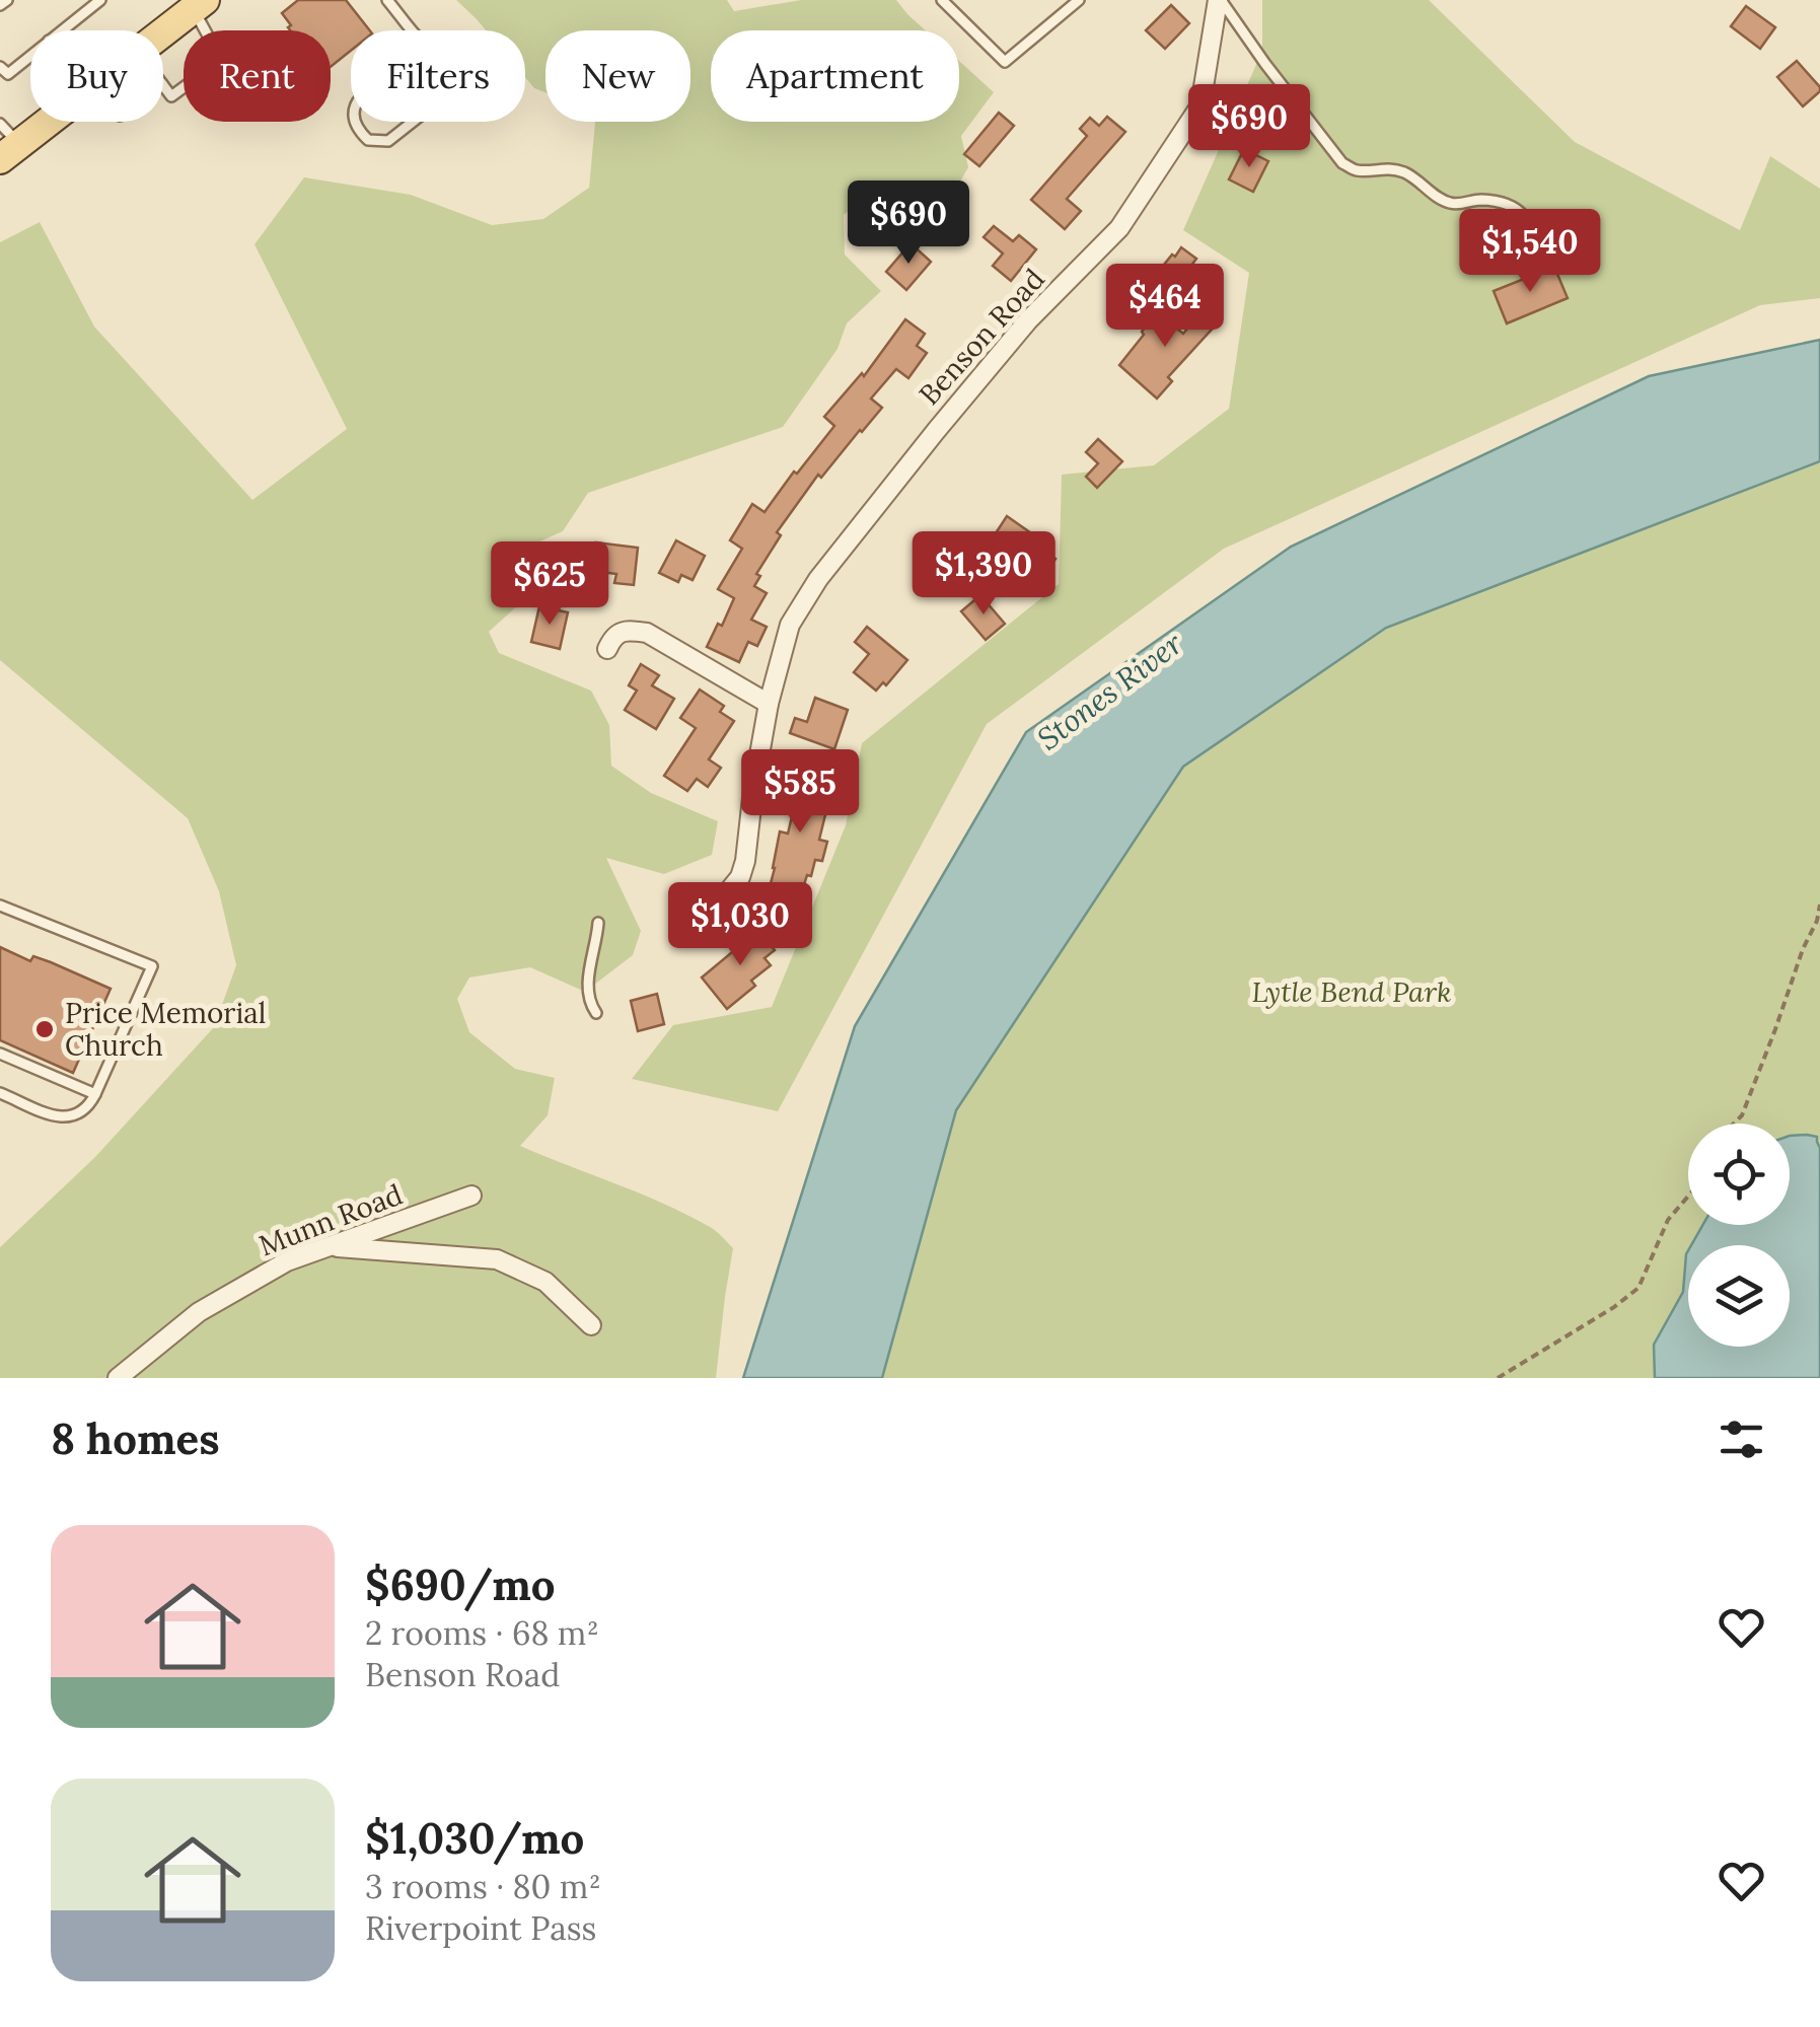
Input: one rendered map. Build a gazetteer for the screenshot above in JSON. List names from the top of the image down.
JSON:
{
  "streets": {
    "street": ["Benson Road", "Munn Road"]
  },
  "water": ["Stones River"],
  "parks": ["Lytle Bend Park"],
  "places": ["Price Memorial Church"],
  "page": {
    "chip": [
      "Buy",
      "Rent",
      "Filters",
      "New",
      "Apartment"
    ],
    "price": [
      "$690",
      "$690",
      "$1,540",
      "$464",
      "$1,390",
      "$625",
      "$585",
      "$1,030"
    ],
    "heading": "8 homes",
    "list": [
      {
        "name": "$690/mo",
        "note": "2 rooms · 68 m² · Benson Road"
      },
      {
        "name": "$1,030/mo",
        "note": "3 rooms · 80 m² · Riverpoint Pass"
      }
    ]
  }
}
